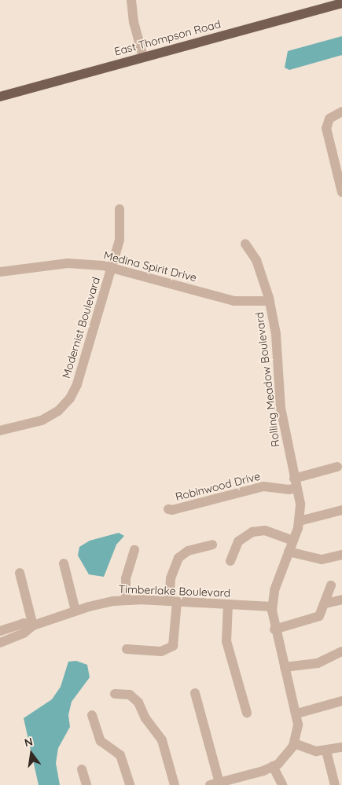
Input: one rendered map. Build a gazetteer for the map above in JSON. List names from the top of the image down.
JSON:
{
  "streets": {
    "main road": ["East Thompson Road"],
    "street": [
      "Medina Spirit Drive",
      "Modernist Boulevard",
      "Rolling Meadow Boulevard",
      "Robinwood Drive",
      "Timberlake Boulevard"
    ]
  },
  "crossings": [
    ["Medina Spirit Drive", "Modernist Boulevard"],
    ["Medina Spirit Drive", "Rolling Meadow Boulevard"],
    ["Rolling Meadow Boulevard", "Robinwood Drive"],
    ["Rolling Meadow Boulevard", "Timberlake Boulevard"]
  ],
  "north": "top"
}
